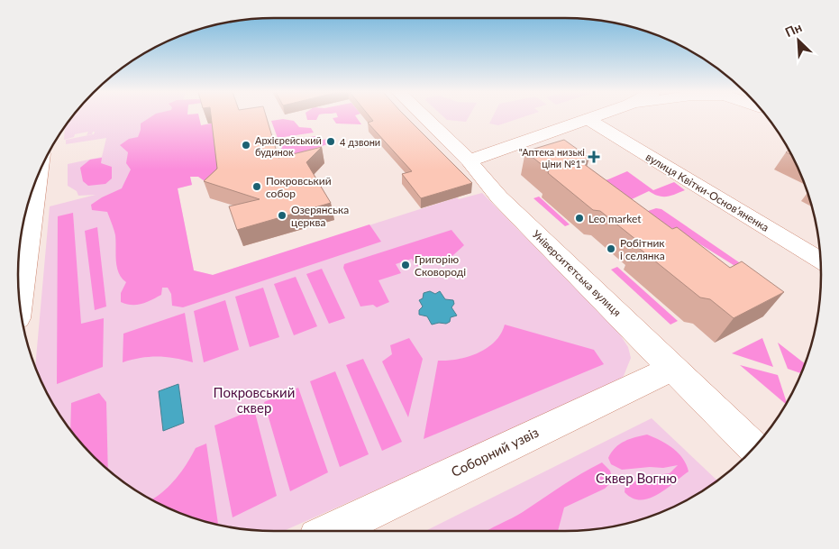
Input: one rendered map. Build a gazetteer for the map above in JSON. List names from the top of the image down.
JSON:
{
  "streets": {
    "street": ["вулиця Квітки-Основ’яненка", "Університетська вулиця", "Соборний узвіз"]
  },
  "crossings": [
    ["Університетська вулиця", "Соборний узвіз"]
  ],
  "parks": ["Покровський сквер", "Сквер Вогню"],
  "places": {
    "other": [
      "4 дзвони",
      "Архієрейський будинок",
      "Покровський собор",
      "Озерянська церква",
      "Leo market",
      "Робітник і селянка",
      "Григорiю Сковороді"
    ],
    "health": ["\"Аптека низькі ціни №1\""]
  },
  "north": "top left"
}
